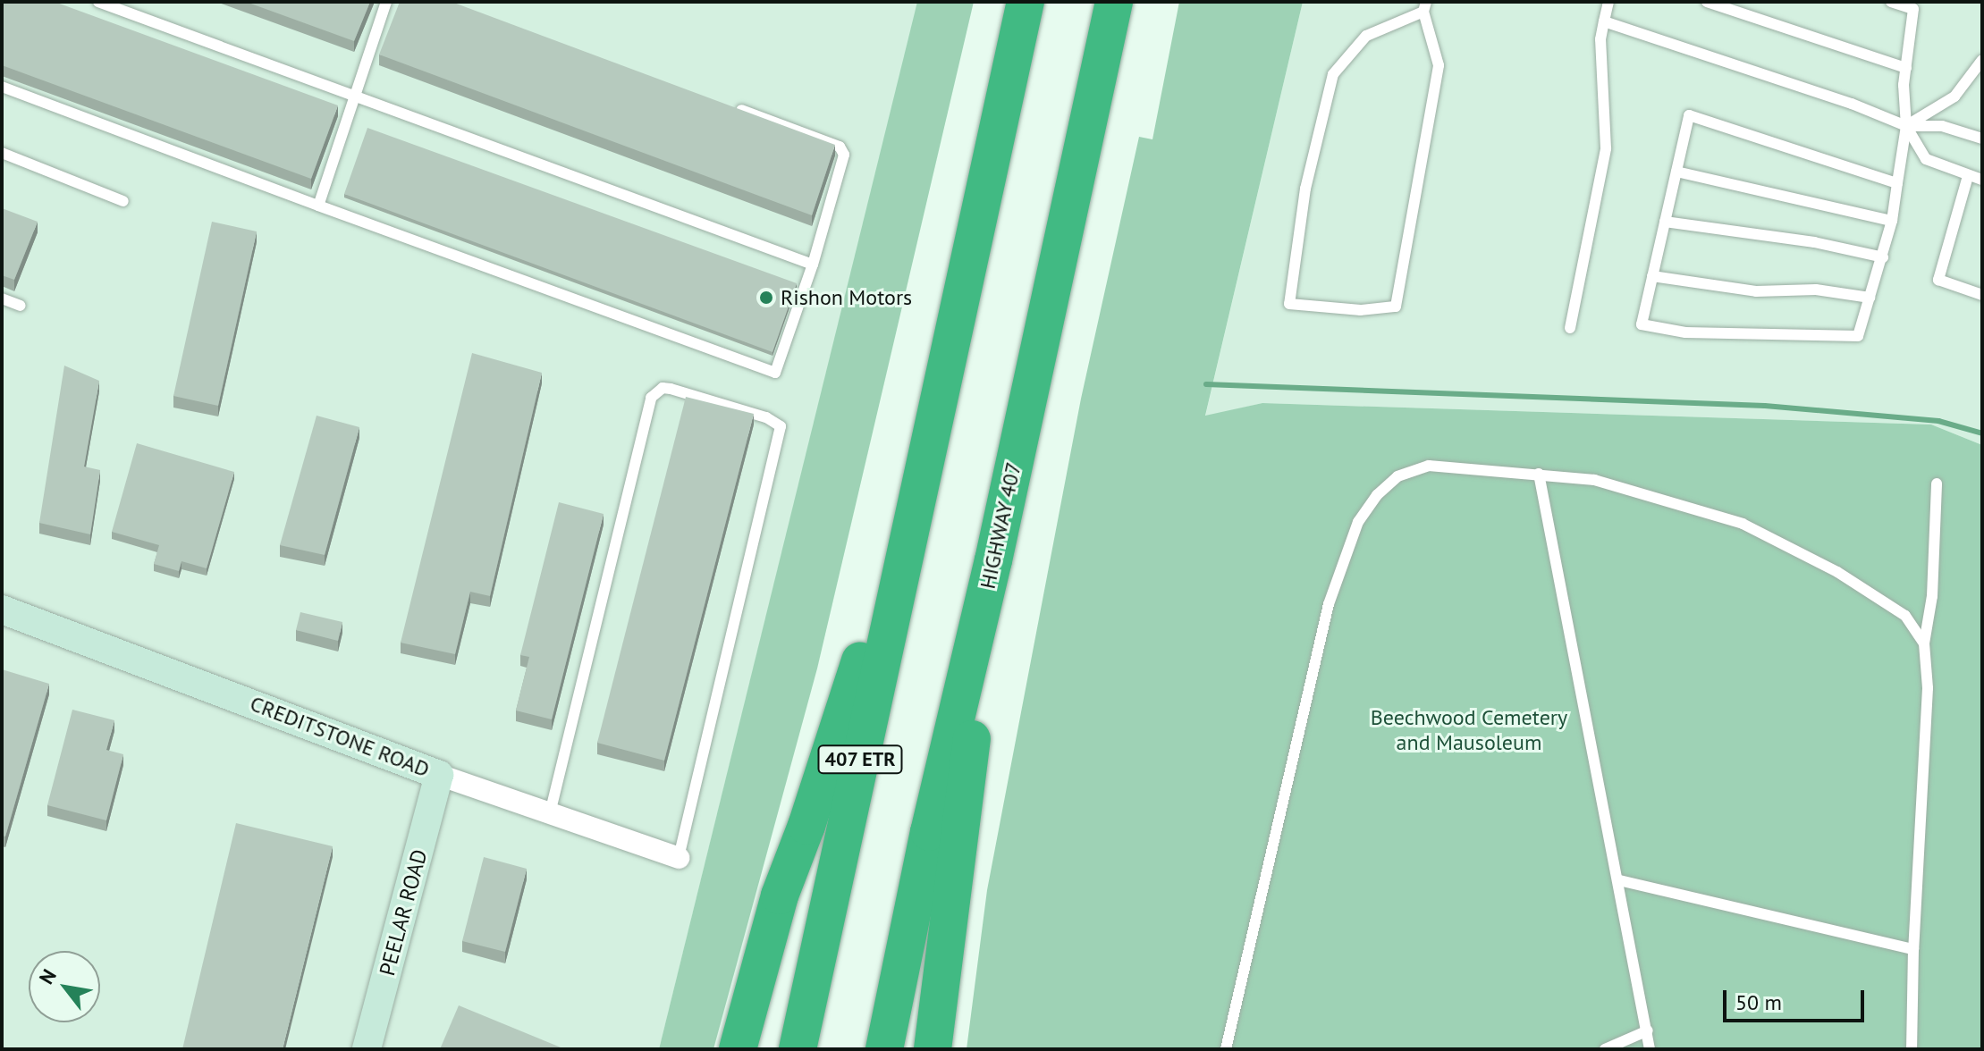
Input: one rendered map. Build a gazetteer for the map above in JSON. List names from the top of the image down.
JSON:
{
  "streets": {
    "highway": ["HIGHWAY 407", "407 ETR"],
    "street": ["CREDITSTONE ROAD", "PEELAR ROAD"]
  },
  "crossings": [
    ["CREDITSTONE ROAD", "PEELAR ROAD"]
  ],
  "parks": ["Beechwood Cemetery and Mausoleum"],
  "places": ["Rishon Motors"],
  "scale_bar": "50 m",
  "north": "top left"
}
